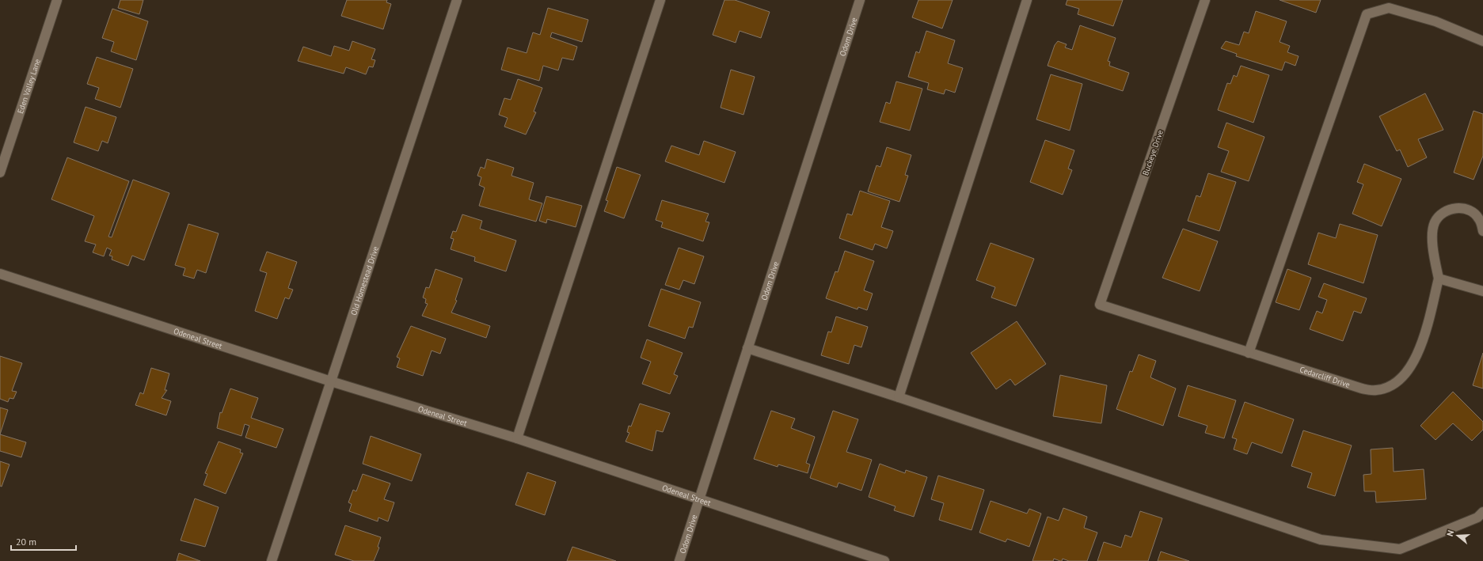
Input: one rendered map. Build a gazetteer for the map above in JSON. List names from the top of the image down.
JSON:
{
  "streets": {
    "street": [
      "Odom Drive",
      "Eden Valley Lane",
      "Buckeye Drive",
      "Old Homestead Drive",
      "Odeneal Street",
      "Cedarcliff Drive"
    ]
  },
  "crossings": [
    ["Odom Drive", "Odeneal Street"],
    ["Buckeye Drive", "Cedarcliff Drive"],
    ["Old Homestead Drive", "Odeneal Street"]
  ],
  "scale_bar": "20 m",
  "north": "left"
}
